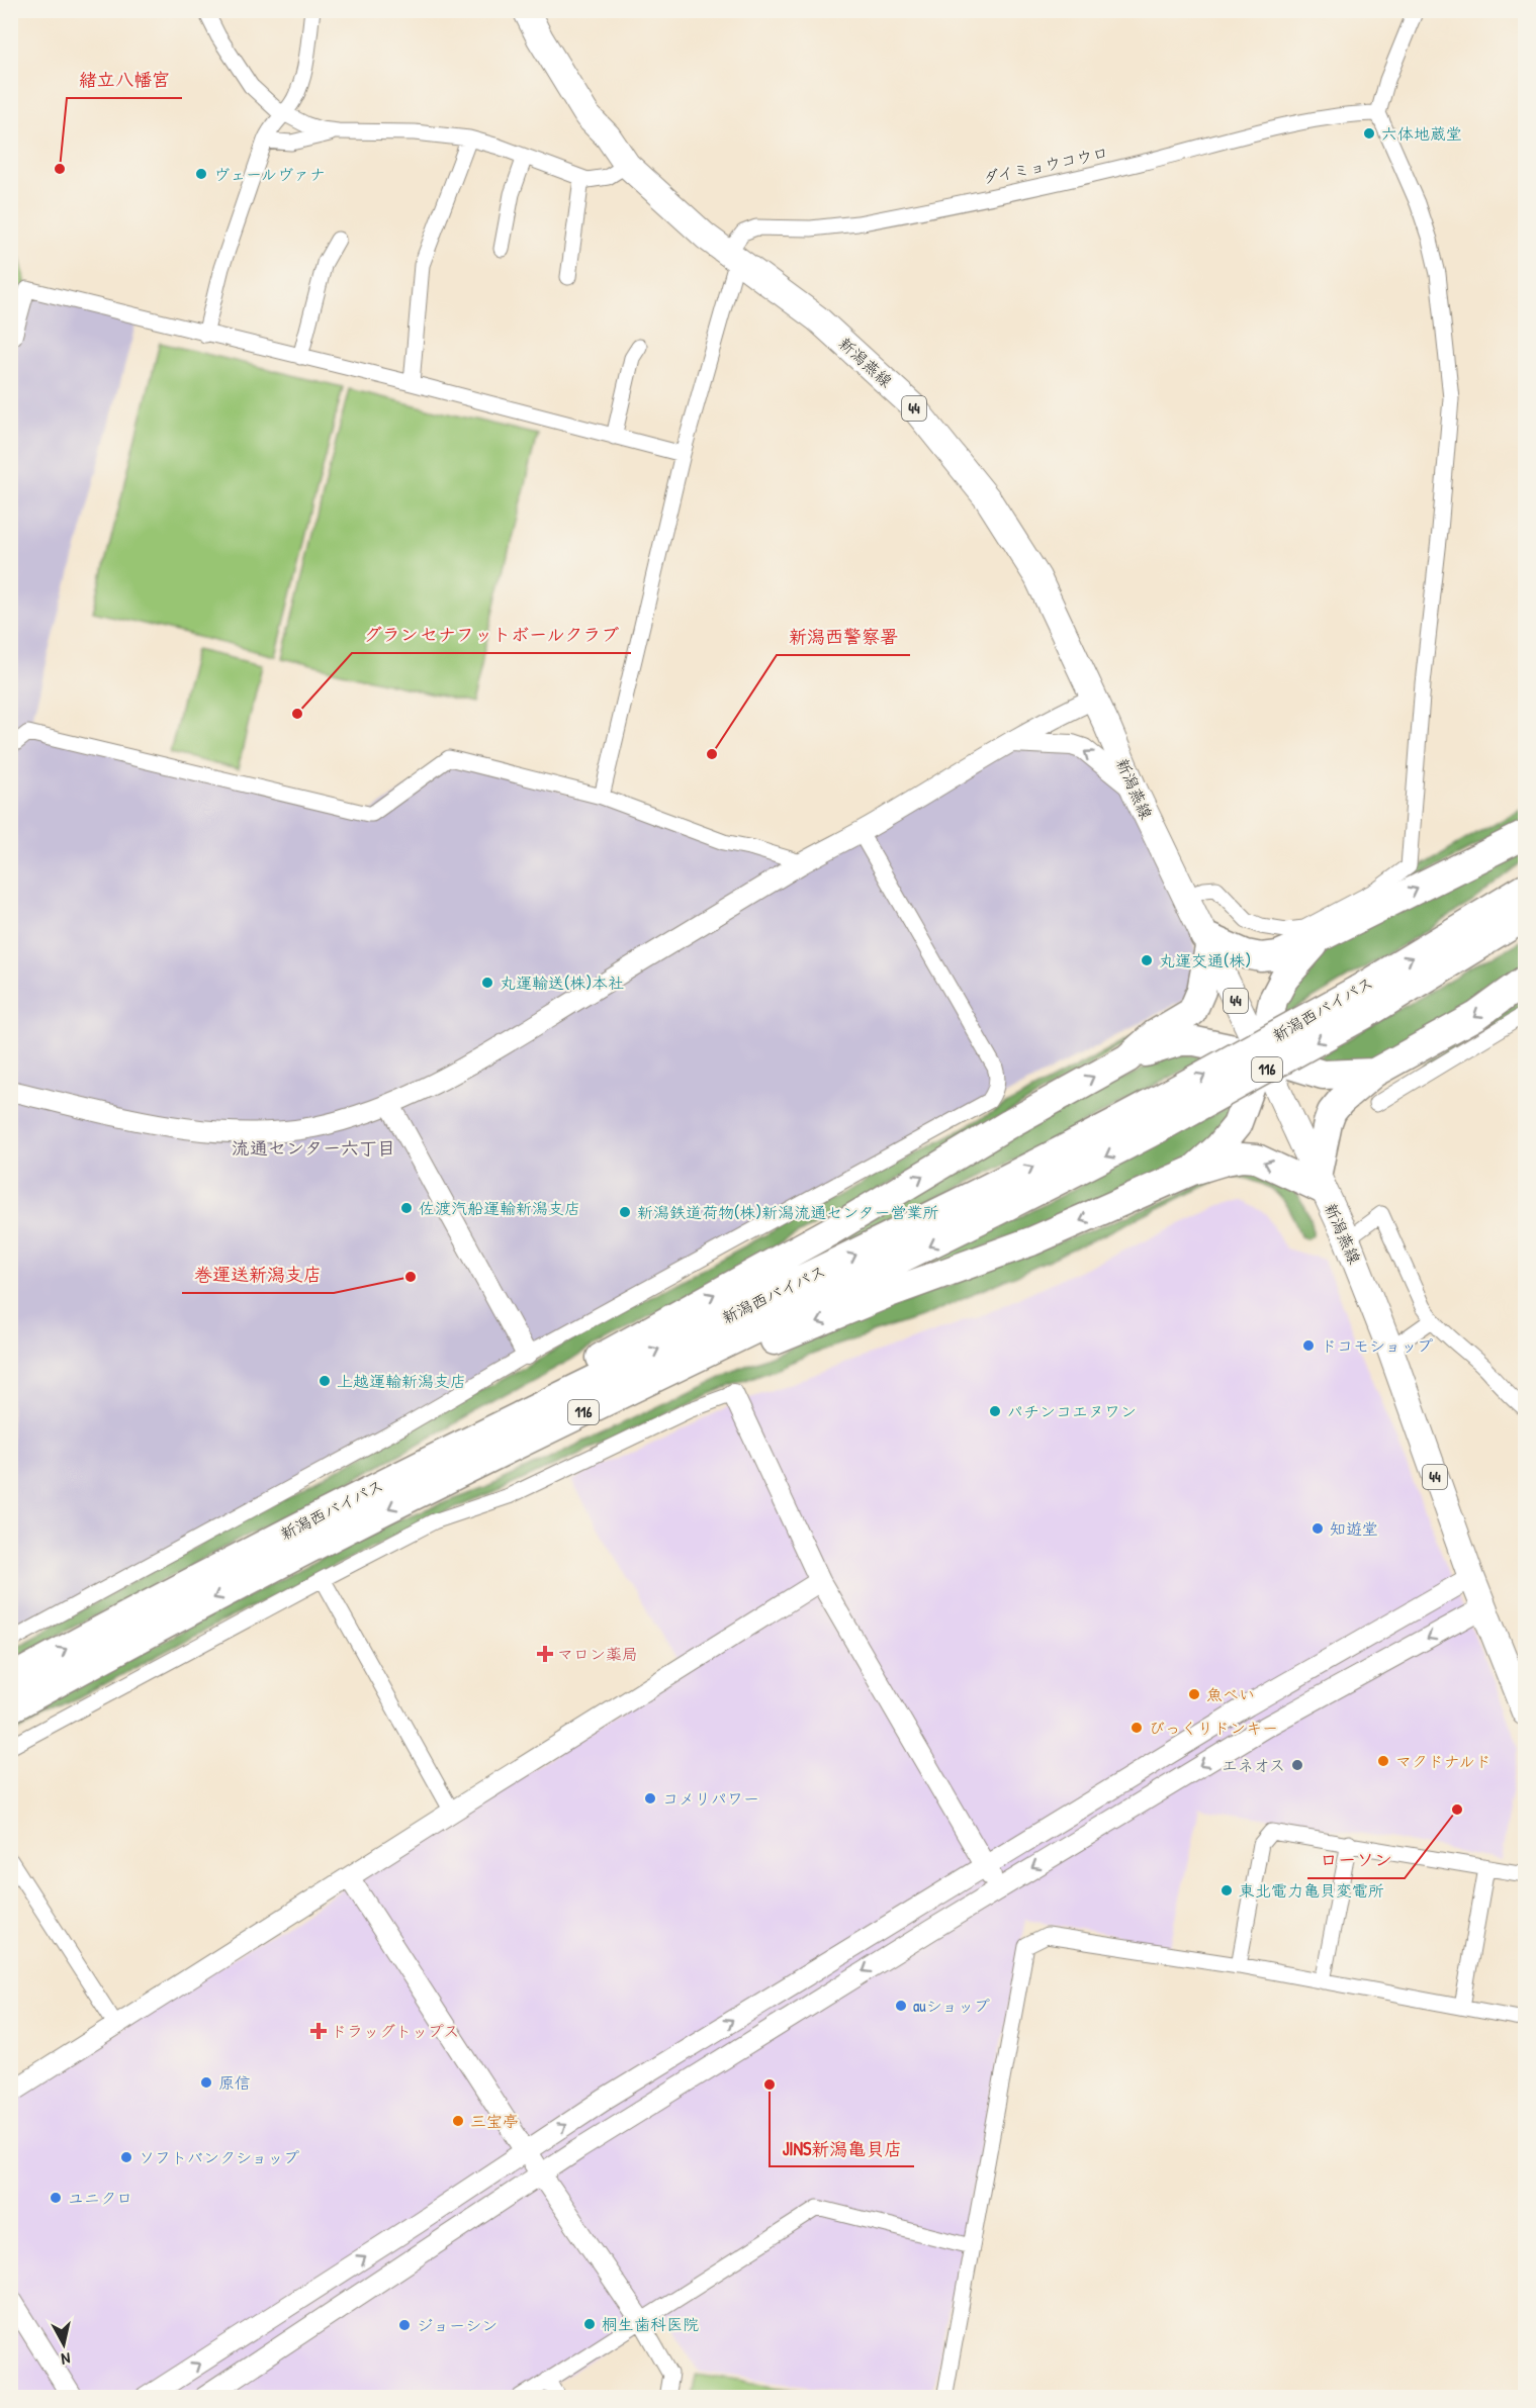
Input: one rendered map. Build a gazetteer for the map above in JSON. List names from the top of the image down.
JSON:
{
  "streets": {
    "highway": ["新潟西バイパス", "116"],
    "main road": ["新潟燕線", "44"],
    "street": ["ダイミョウコウロ"]
  },
  "crossings": [
    ["ダイミョウコウロ", "新潟燕線"]
  ],
  "districts": ["流通センター六丁目"],
  "places": {
    "other": [
      "六体地蔵堂",
      "緒立八幡宮",
      "ヴェールヴァナ",
      "グランセナフットボールクラブ",
      "新潟西警察署",
      "丸運交通(株)",
      "丸運輸送(株)本社",
      "佐渡汽船運輸新潟支店",
      "新潟鉄道荷物(株)新潟流通センター営業所",
      "巻運送新潟支店",
      "ドコモショップ",
      "上越運輸新潟支店",
      "パチンコエヌワン",
      "知遊堂",
      "魚べい",
      "びっくりドンキー",
      "マクドナルド",
      "エネオス",
      "コメリパワー",
      "ローソン",
      "東北電力亀貝変電所",
      "auショップ",
      "原信",
      "JINS新潟亀貝店",
      "三宝亭",
      "ソフトバンクショップ",
      "ユニクロ",
      "桐生歯科医院",
      "ジョーシン"
    ],
    "health": ["マロン薬局", "ドラッグトップス"]
  },
  "north": "bottom"
}
